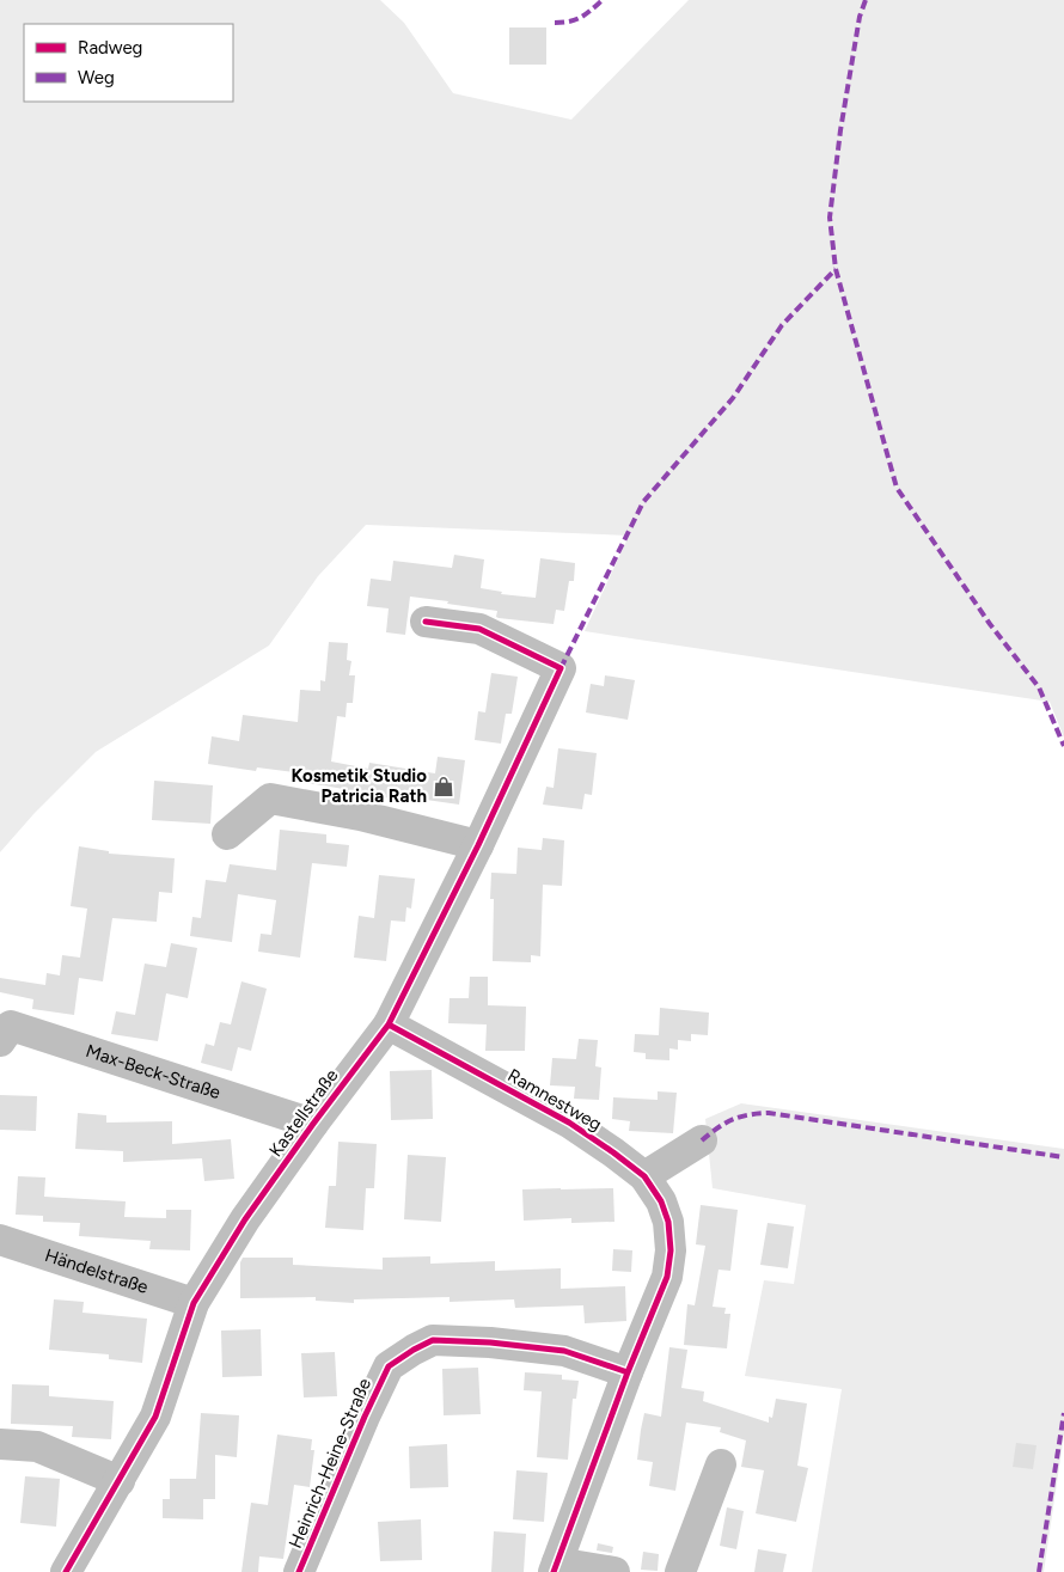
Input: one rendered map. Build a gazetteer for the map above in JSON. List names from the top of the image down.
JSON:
{
  "streets": {
    "street": [
      "Max-Beck-Straße",
      "Ramnestweg",
      "Kastellstraße",
      "Händelstraße",
      "Heinrich-Heine-Straße"
    ]
  },
  "crossings": [
    ["Max-Beck-Straße", "Kastellstraße"],
    ["Ramnestweg", "Kastellstraße"],
    ["Ramnestweg", "Heinrich-Heine-Straße"],
    ["Kastellstraße", "Händelstraße"]
  ],
  "places": {
    "shop": ["Kosmetik Studio Patricia Rath"]
  },
  "legend": ["Radweg", "Weg"]
}
